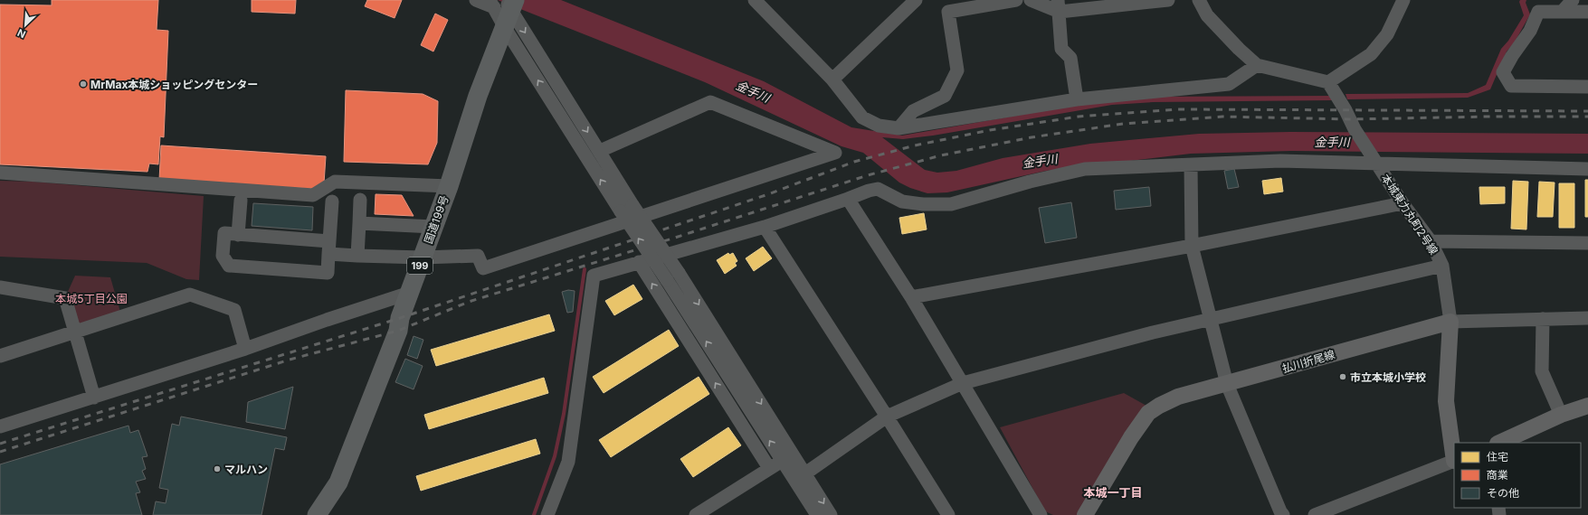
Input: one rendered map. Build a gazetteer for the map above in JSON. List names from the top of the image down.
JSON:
{
  "streets": {
    "highway": ["国道199号", "199"],
    "main road": ["払川折尾線"],
    "street": ["本城東力丸町2号線"]
  },
  "crossings": [
    ["本城東力丸町2号線", "払川折尾線"]
  ],
  "districts": ["本城一丁目"],
  "water": ["金手川"],
  "parks": ["本城5丁目公園"],
  "places": ["MrMax本城ショッピングセンター", "市立本城小学校", "マルハン"],
  "legend": ["住宅", "商業", "その他"],
  "north": "bottom left"
}
